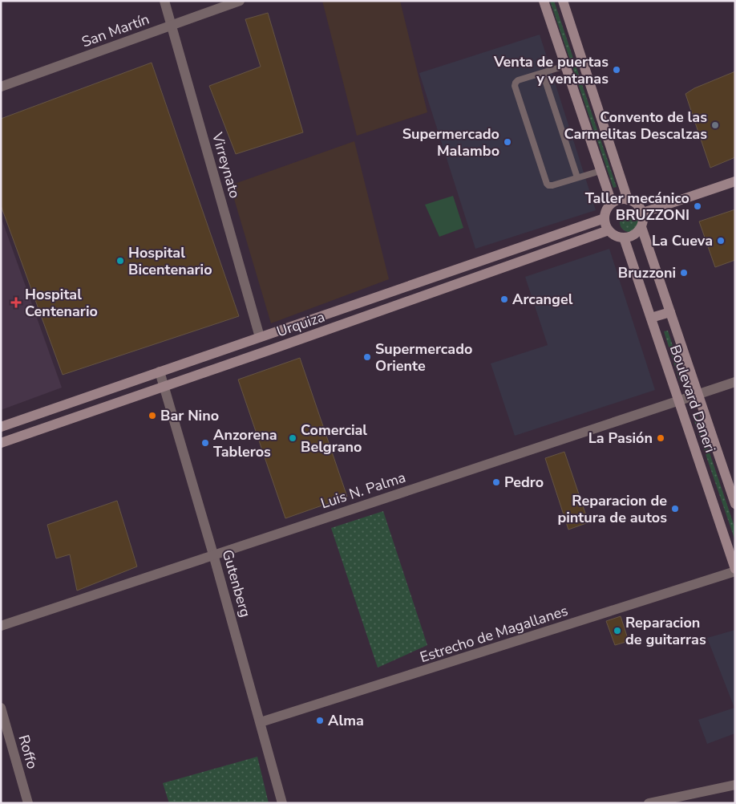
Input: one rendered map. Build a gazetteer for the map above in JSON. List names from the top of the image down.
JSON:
{
  "streets": {
    "main road": ["Urquiza", "Boulevard Daneri"],
    "street": [
      "San Martín",
      "Virreynato",
      "Luis N. Palma",
      "Gutenberg",
      "Estrecho de Magallanes",
      "Roffo"
    ]
  },
  "crossings": [
    ["San Martín", "Virreynato"],
    ["Virreynato", "Urquiza"],
    ["Urquiza", "Boulevard Daneri"],
    ["Urquiza", "Gutenberg"],
    ["Boulevard Daneri", "Luis N. Palma"],
    ["Boulevard Daneri", "Estrecho de Magallanes"],
    ["Luis N. Palma", "Gutenberg"],
    ["Gutenberg", "Estrecho de Magallanes"]
  ],
  "places": {
    "other": [
      "Venta de puertas y ventanas",
      "Convento de las Carmelitas Descalzas",
      "Supermercado Malambo",
      "Taller mecánico BRUZZONI",
      "La Cueva",
      "Hospital Bicentenario",
      "Bruzzoni",
      "Arcangel",
      "Supermercado Oriente",
      "Bar Nino",
      "Comercial Belgrano",
      "La Pasión",
      "Anzorena Tableros",
      "Pedro",
      "Reparacion de pintura de autos",
      "Reparacion de guitarras",
      "Alma"
    ],
    "health": ["Hospital Centenario"]
  }
}
